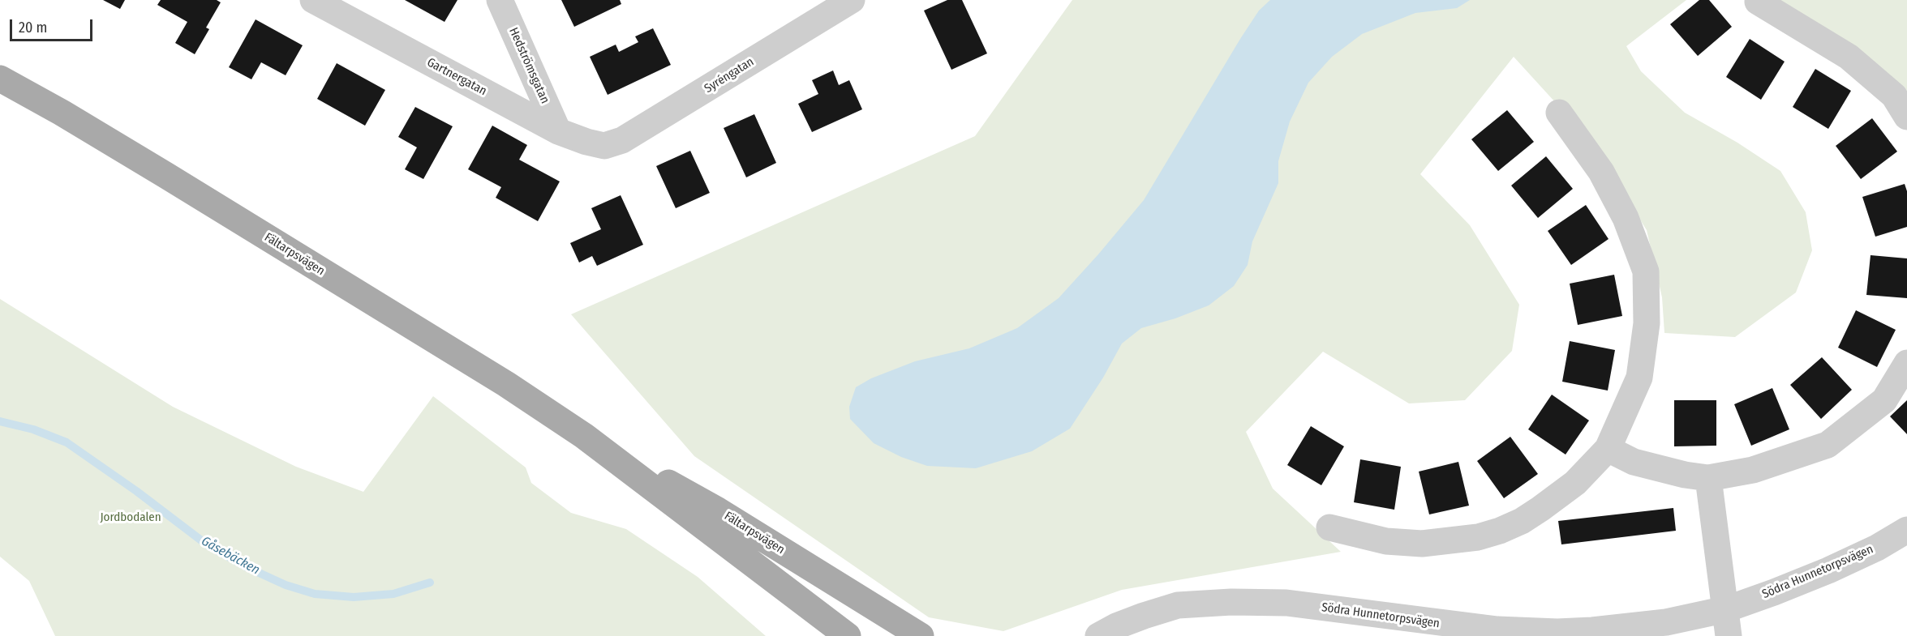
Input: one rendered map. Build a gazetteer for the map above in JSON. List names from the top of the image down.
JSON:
{
  "streets": {
    "main road": ["Fältarpsvägen"],
    "street": [
      "Hedströmsgatan",
      "Syréngatan",
      "Gartnergatan",
      "Södra Hunnetorpsvägen"
    ]
  },
  "crossings": [
    ["Hedströmsgatan", "Gartnergatan"],
    ["Syréngatan", "Gartnergatan"]
  ],
  "water": ["Gåsebäcken"],
  "parks": ["Jordbodalen"],
  "scale_bar": "20 m"
}
